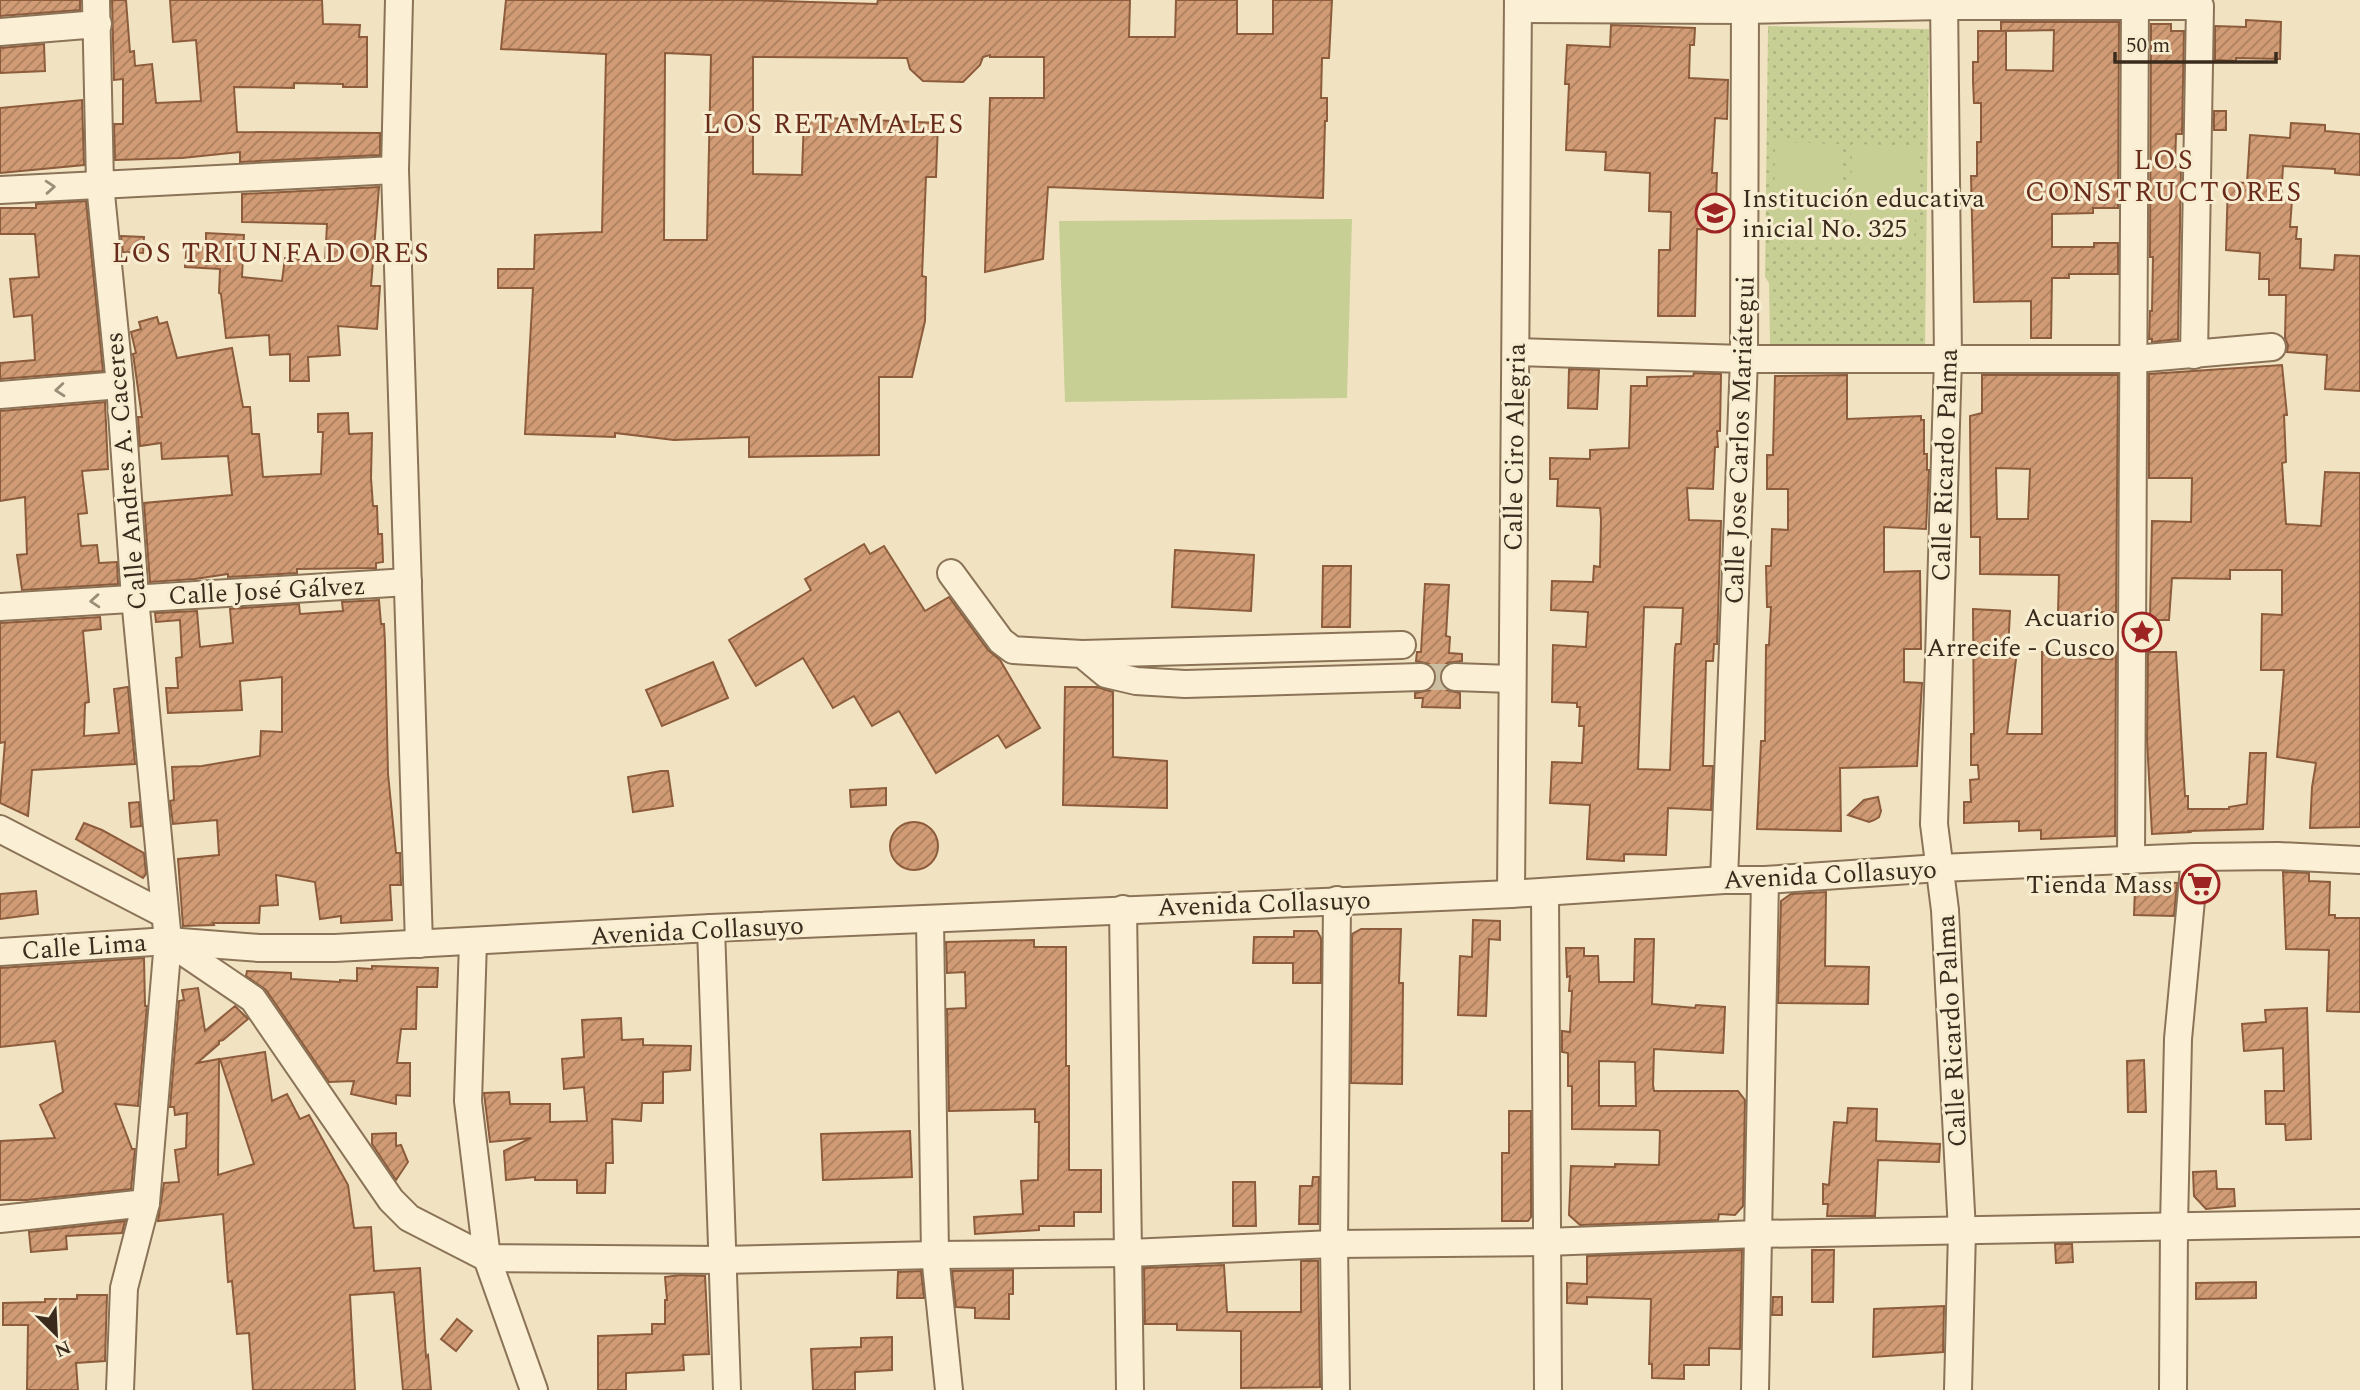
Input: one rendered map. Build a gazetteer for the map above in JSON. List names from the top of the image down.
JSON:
{
  "streets": {
    "street": [
      "Calle Jose Carlos Mariátegui",
      "Calle Ciro Alegria",
      "Calle Ricardo Palma",
      "Calle Andres A. Caceres",
      "Calle José Gálvez",
      "Avenida Collasuyo",
      "Calle Lima"
    ]
  },
  "crossings": [
    ["Calle Jose Carlos Mariátegui", "Avenida Collasuyo"],
    ["Calle Ciro Alegria", "Avenida Collasuyo"],
    ["Calle Ricardo Palma", "Avenida Collasuyo"],
    ["Calle Andres A. Caceres", "Calle José Gálvez"],
    ["Calle Andres A. Caceres", "Avenida Collasuyo"],
    ["Calle Andres A. Caceres", "Calle Lima"],
    ["Avenida Collasuyo", "Calle Lima"]
  ],
  "districts": ["LOS RETAMALES", "LOS CONSTRUCTORES", "LOS TRIUNFADORES"],
  "places": {
    "school or university": ["Institución educativa inicial No. 325"],
    "place": ["Acuario Arrecife - Cusco"],
    "supermarket": ["Tienda Mass"]
  },
  "scale_bar": "50 m",
  "north": "bottom right"
}
